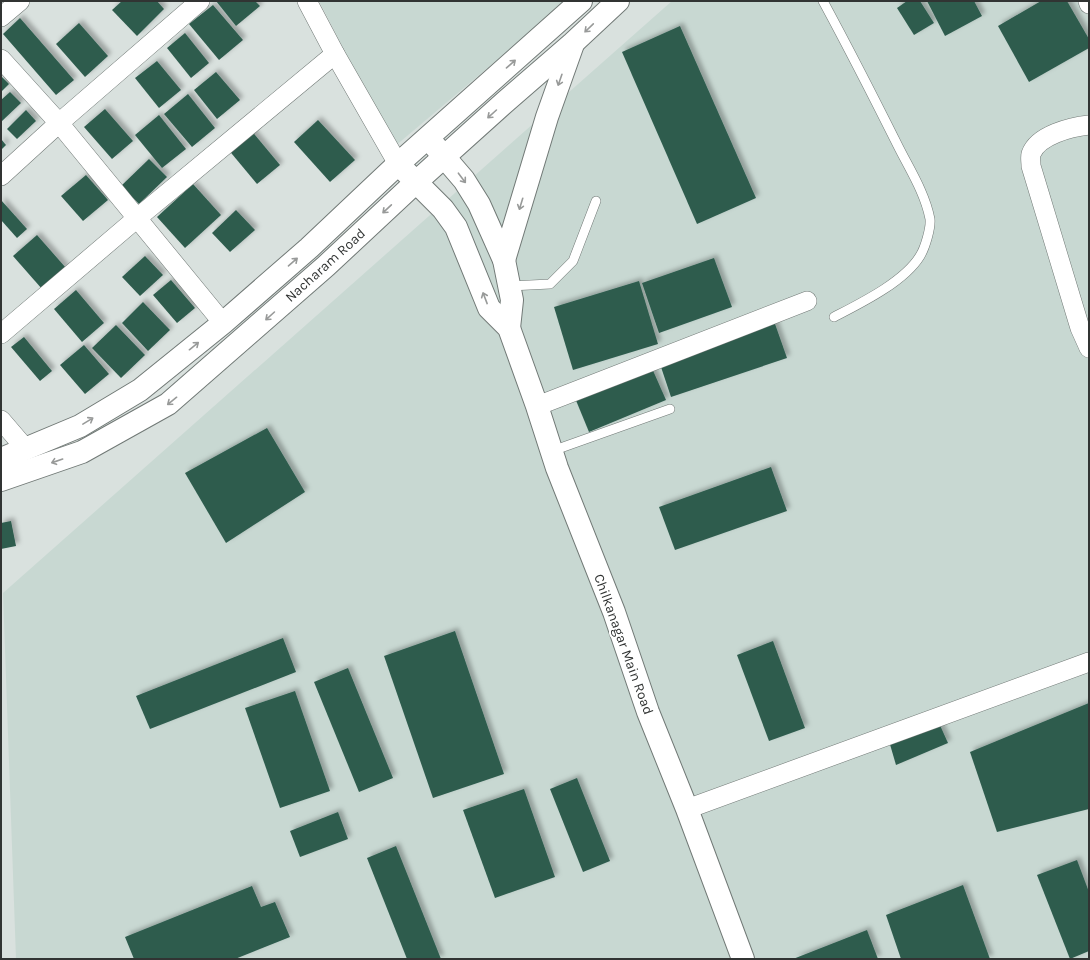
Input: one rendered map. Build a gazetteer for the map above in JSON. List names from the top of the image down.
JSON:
{
  "streets": {
    "main road": ["Nacharam Road", "Chilkanagar Main Road"]
  }
}
